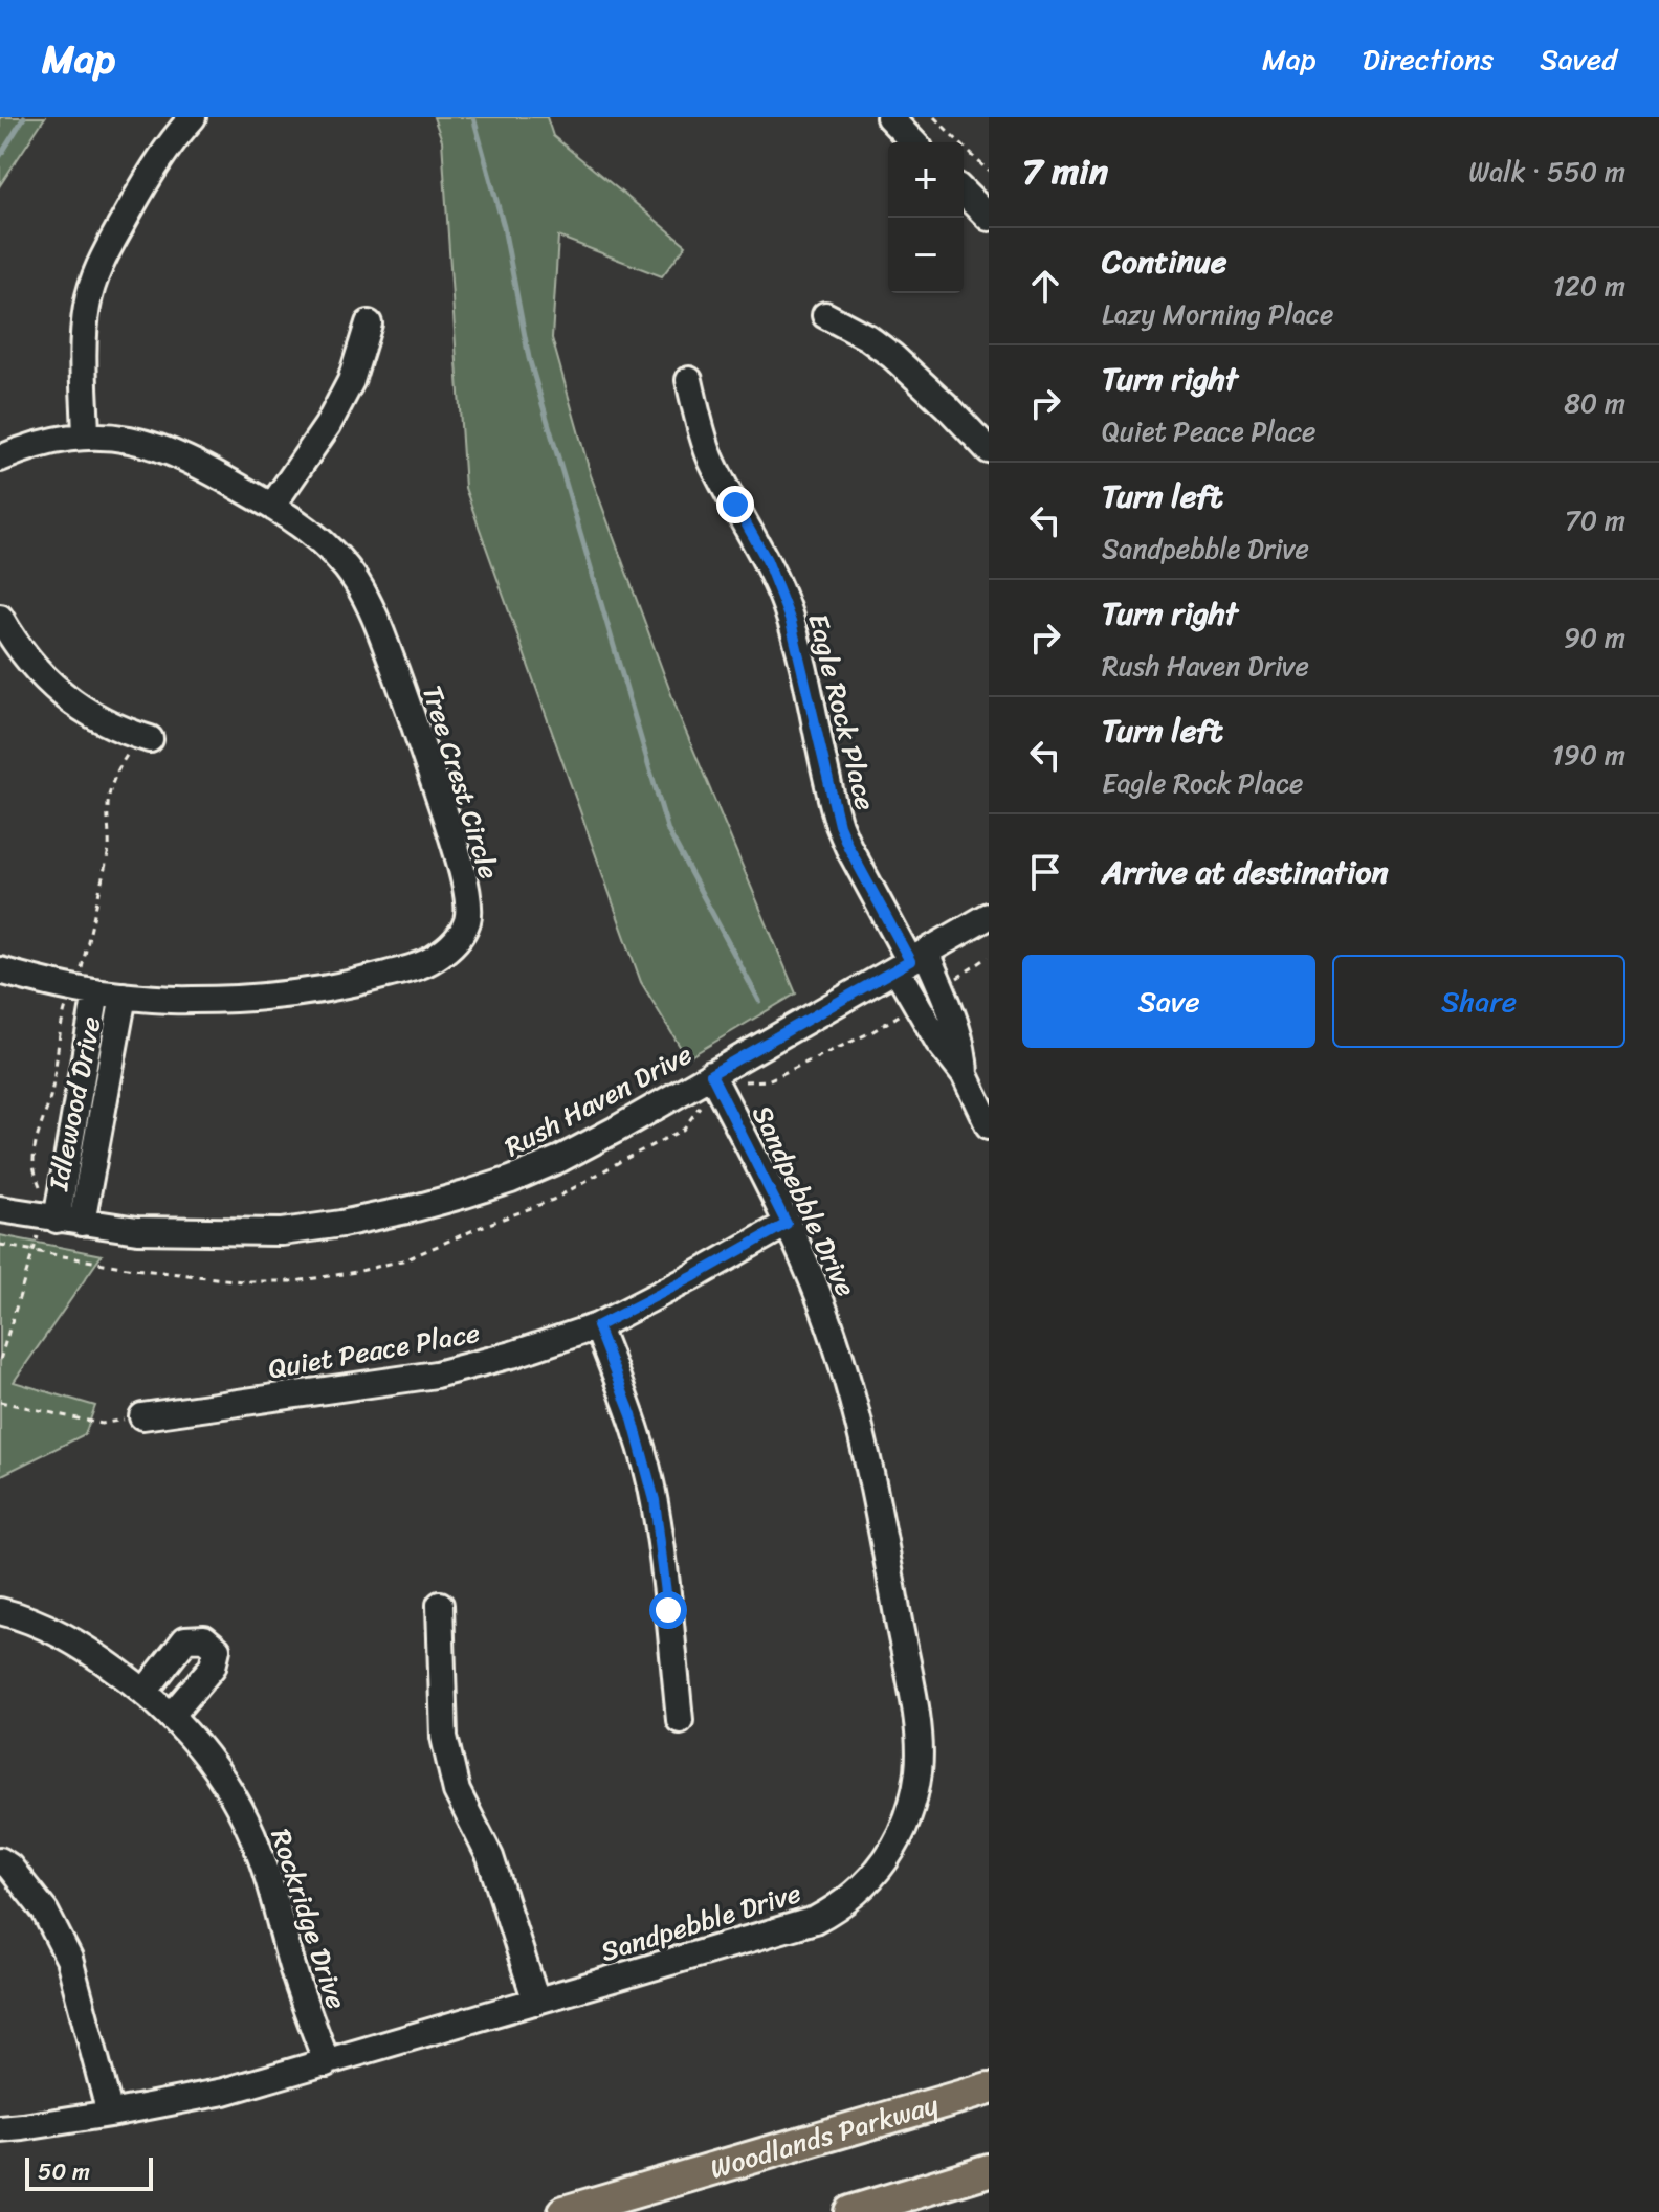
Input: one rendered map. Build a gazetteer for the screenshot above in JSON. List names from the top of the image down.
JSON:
{
  "streets": {
    "main road": ["Woodlands Parkway"],
    "street": [
      "Eagle Rock Place",
      "Tree Crest Circle",
      "Rush Haven Drive",
      "Idlewood Drive",
      "Sandpebble Drive",
      "Quiet Peace Place",
      "Rockridge Drive"
    ]
  },
  "crossings": [
    ["Eagle Rock Place", "Rush Haven Drive"],
    ["Tree Crest Circle", "Idlewood Drive"],
    ["Rush Haven Drive", "Idlewood Drive"],
    ["Rush Haven Drive", "Sandpebble Drive"],
    ["Sandpebble Drive", "Quiet Peace Place"],
    ["Sandpebble Drive", "Rockridge Drive"]
  ],
  "scale_bar": "50 m",
  "page": {
    "header": "Map",
    "nav": ["Map", "Directions", "Saved"],
    "heading": ["7 min", "Walk · 550 m"],
    "map_buttons": ["+", "−"],
    "list": [
      ["Continue", "Lazy Morning Place", "120 m"],
      ["Turn right", "Quiet Peace Place", "80 m"],
      ["Turn left", "Sandpebble Drive", "70 m"],
      ["Turn right", "Rush Haven Drive", "90 m"],
      ["Turn left", "Eagle Rock Place", "190 m"],
      "Arrive at destination"
    ],
    "buttons": ["Save", "Share"],
    "scale": "50 m"
  }
}
